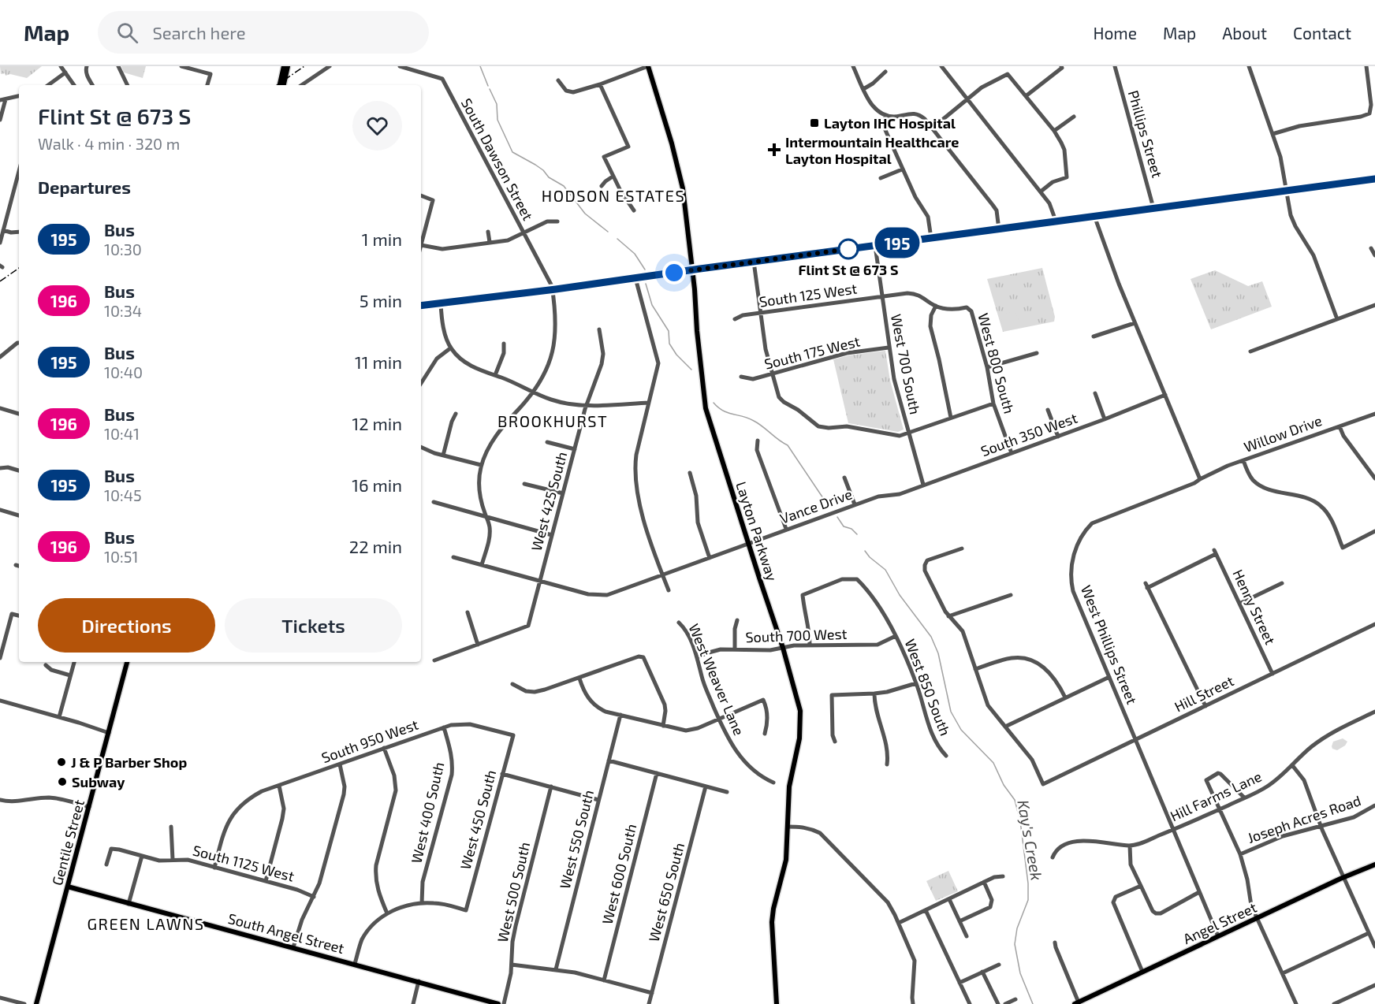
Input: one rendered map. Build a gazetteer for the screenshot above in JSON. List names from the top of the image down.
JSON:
{
  "streets": {
    "main road": [
      "Layton Parkway",
      "Gentile Street",
      "Angel Street",
      "South Angel Street"
    ],
    "street": [
      "Phillips Street",
      "South Dawson Street",
      "South 125 West",
      "South 175 West",
      "West 800 South",
      "West 700 South",
      "Willow Drive",
      "South 350 West",
      "West 425 South",
      "Vance Drive",
      "Henry Street",
      "South 700 West",
      "West Phillips Street",
      "West Weaver Lane",
      "West 850 South",
      "Hill Street",
      "South 950 West",
      "Hill Farms Lane",
      "West 400 South",
      "Joseph Acres Road",
      "West 450 South",
      "West 550 South",
      "South 1125 West",
      "West 600 South",
      "West 500 South",
      "West 650 South"
    ]
  },
  "crossings": [
    ["South 125 West", "West 800 South"],
    ["South 125 West", "West 700 South"],
    ["South 175 West", "West 700 South"],
    ["West 800 South", "South 350 West"],
    ["West 700 South", "South 350 West"],
    ["Willow Drive", "West Phillips Street"],
    ["South 350 West", "Vance Drive"],
    ["West 425 South", "Vance Drive"],
    ["Vance Drive", "Layton Parkway"],
    ["Layton Parkway", "South 700 West"],
    ["Henry Street", "Hill Street"],
    ["South 700 West", "West Weaver Lane"],
    ["South 700 West", "West 850 South"],
    ["West Phillips Street", "Hill Street"],
    ["West Phillips Street", "Hill Farms Lane"],
    ["West Phillips Street", "Angel Street"],
    ["South 950 West", "West 400 South"],
    ["South 950 West", "West 450 South"],
    ["South 950 West", "South 1125 West"],
    ["West 400 South", "West 450 South"],
    ["Gentile Street", "South Angel Street"]
  ],
  "districts": ["HODSON ESTATES", "BROOKHURST", "GREEN LAWNS"],
  "water": ["Kay's Creek"],
  "places": {
    "transit": ["Layton IHC Hospital"],
    "health": ["Intermountain Healthcare Layton Hospital"],
    "other": ["Flint St @ 673 S", "J & P Barber Shop", "Subway"]
  },
  "lines": ["bus line 195"],
  "page": {
    "header": "Map",
    "search": "Search here",
    "nav": [
      "Home",
      "Map",
      "About",
      "Contact"
    ],
    "on_map": "195",
    "heading": [
      ["Flint St @ 673 S", "Walk · 4 min · 320 m"],
      "Departures"
    ],
    "list": [
      {
        "mark": "195",
        "name": "Bus",
        "note": "10:30",
        "value": "1 min"
      },
      {
        "mark": "196",
        "name": "Bus",
        "note": "10:34",
        "value": "5 min"
      },
      {
        "mark": "195",
        "name": "Bus",
        "note": "10:40",
        "value": "11 min"
      },
      {
        "mark": "196",
        "name": "Bus",
        "note": "10:41",
        "value": "12 min"
      },
      {
        "mark": "195",
        "name": "Bus",
        "note": "10:45",
        "value": "16 min"
      },
      {
        "mark": "196",
        "name": "Bus",
        "note": "10:51",
        "value": "22 min"
      }
    ],
    "buttons": ["Directions", "Tickets"]
  }
}
